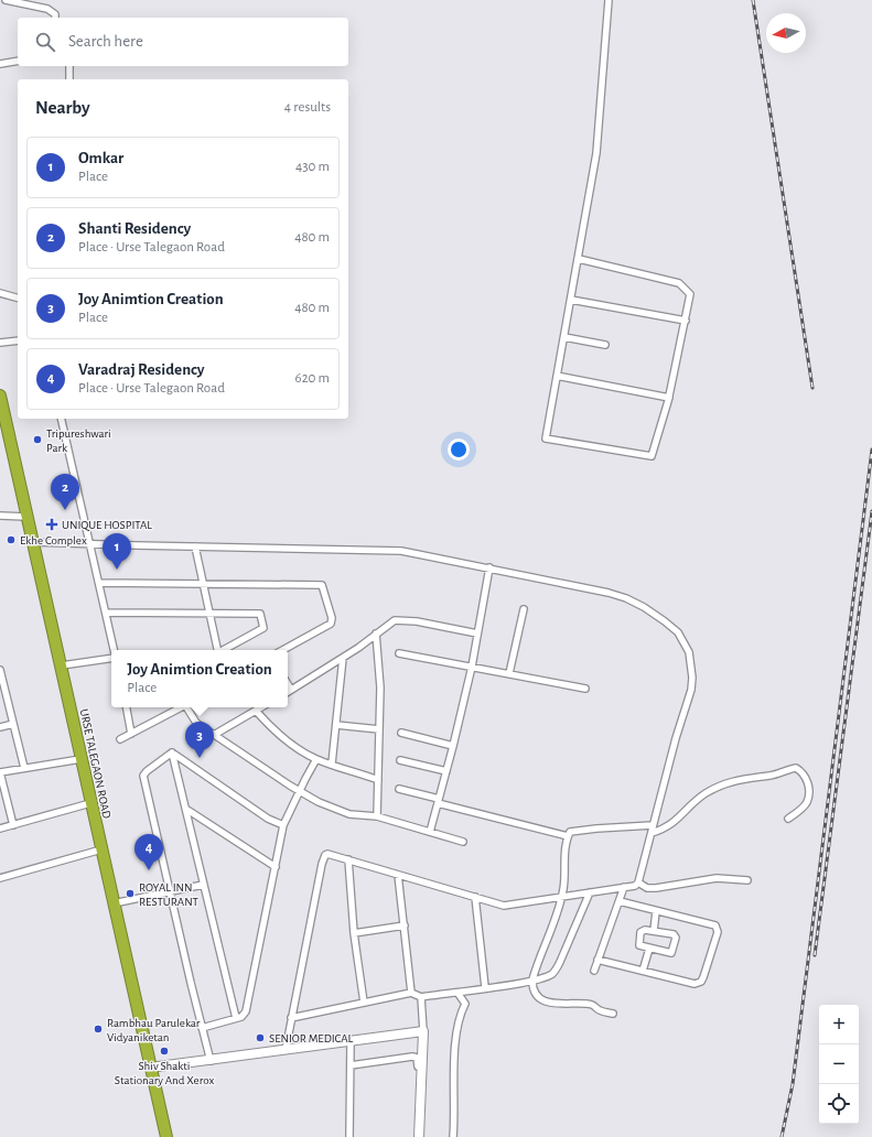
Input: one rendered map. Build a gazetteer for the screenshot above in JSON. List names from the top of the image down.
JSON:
{
  "streets": {
    "highway": ["URSE TALEGAON ROAD"]
  },
  "places": {
    "other": [
      "Tripureshwari Park",
      "Ekhe Complex",
      "ROYAL INN RESTURANT",
      "Rambhau Parulekar Vidyaniketan",
      "SENIOR MEDICAL",
      "Shiv Shakti Stationary And Xerox"
    ],
    "health": ["UNIQUE HOSPITAL"]
  },
  "north": "left",
  "page": {
    "search": "Search here",
    "heading": ["Nearby", "4 results"],
    "list": [
      {
        "mark": "1",
        "name": "Omkar",
        "note": "Place",
        "value": "430 m"
      },
      {
        "mark": "2",
        "name": "Shanti Residency",
        "note": "Place · Urse Talegaon Road",
        "value": "480 m"
      },
      {
        "mark": "3",
        "name": "Joy Animtion Creation",
        "note": "Place",
        "value": "480 m"
      },
      {
        "mark": "4",
        "name": "Varadraj Residency",
        "note": "Place · Urse Talegaon Road",
        "value": "620 m"
      }
    ],
    "pins": [
      "2",
      "1",
      "3",
      "4"
    ],
    "popup": ["Joy Animtion Creation", "Place"],
    "map_buttons": ["+", "−"]
  }
}
